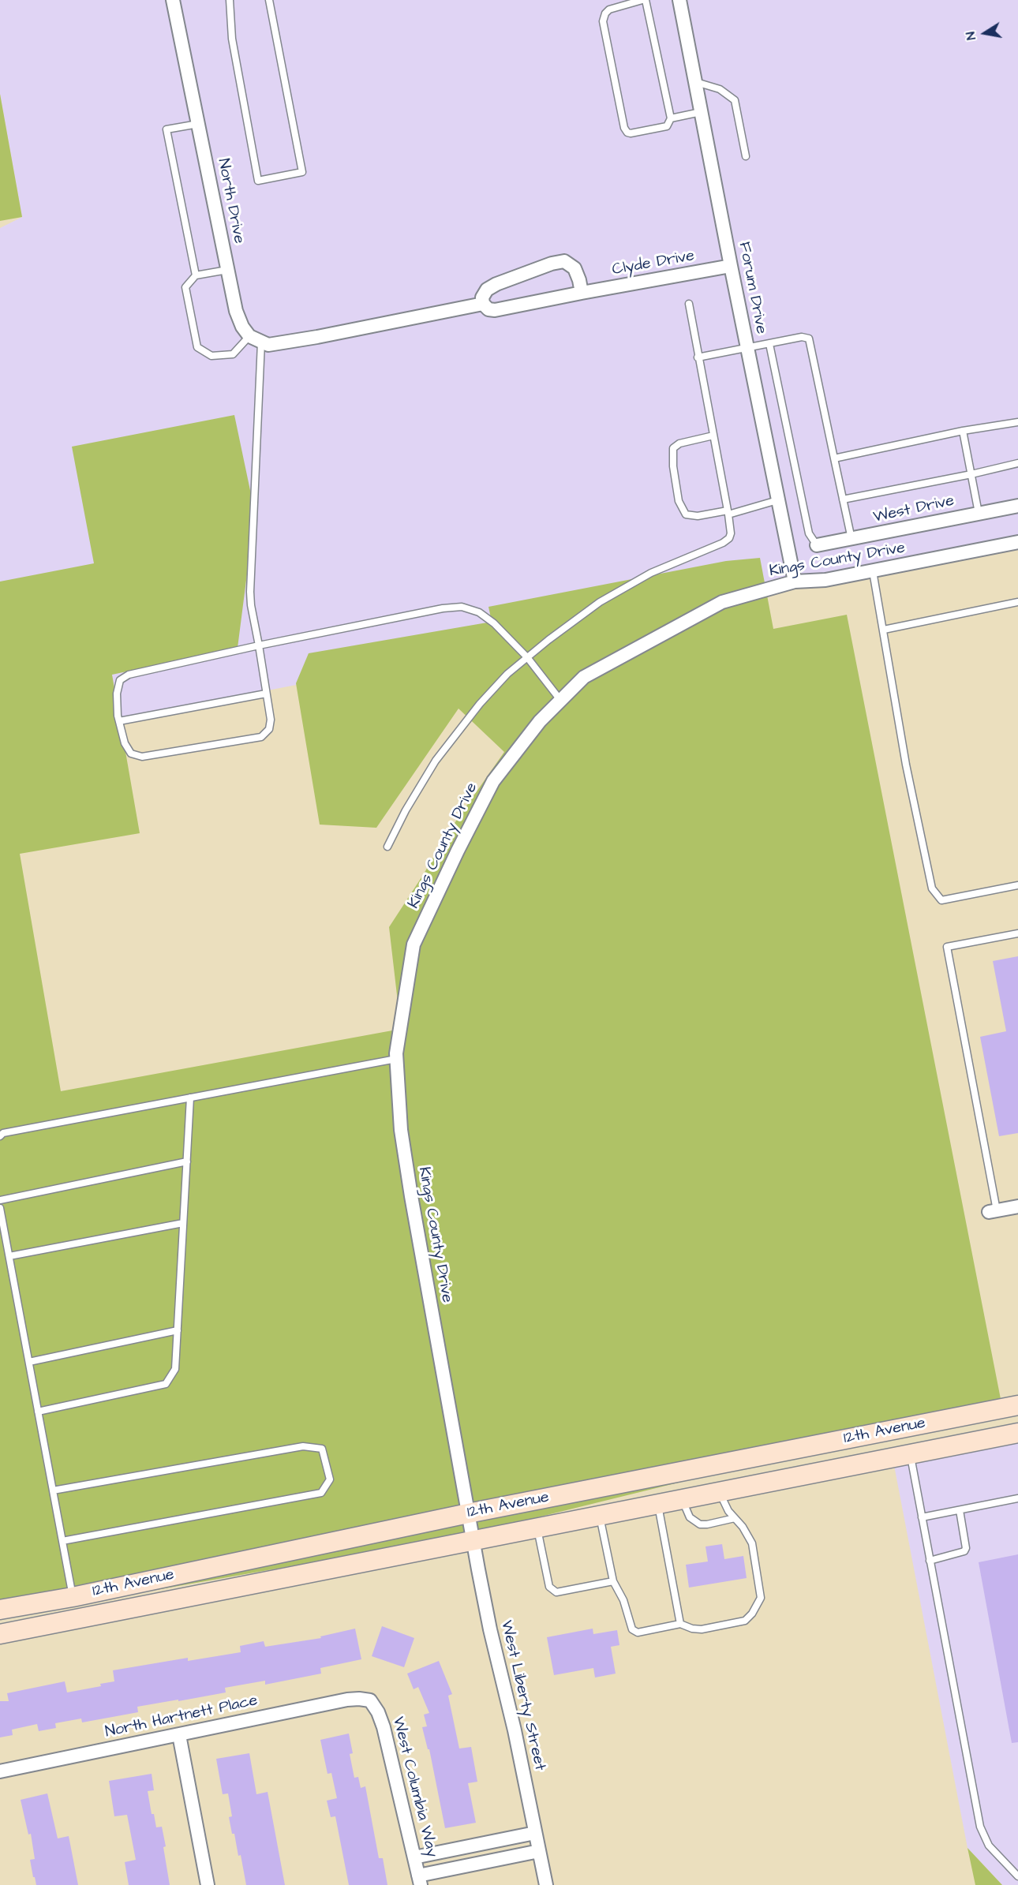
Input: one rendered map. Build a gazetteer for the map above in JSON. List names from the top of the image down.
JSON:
{
  "streets": {
    "main road": ["12th Avenue"],
    "street": [
      "North Drive",
      "Clyde Drive",
      "Forum Drive",
      "West Drive",
      "Kings County Drive",
      "West Liberty Street",
      "North Hartnett Place",
      "West Columbia Way"
    ]
  },
  "crossings": [
    ["Clyde Drive", "Forum Drive"],
    ["Forum Drive", "Kings County Drive"],
    ["Kings County Drive", "12th Avenue"],
    ["Kings County Drive", "West Liberty Street"],
    ["12th Avenue", "West Liberty Street"],
    ["North Hartnett Place", "West Columbia Way"]
  ],
  "north": "left"
}
